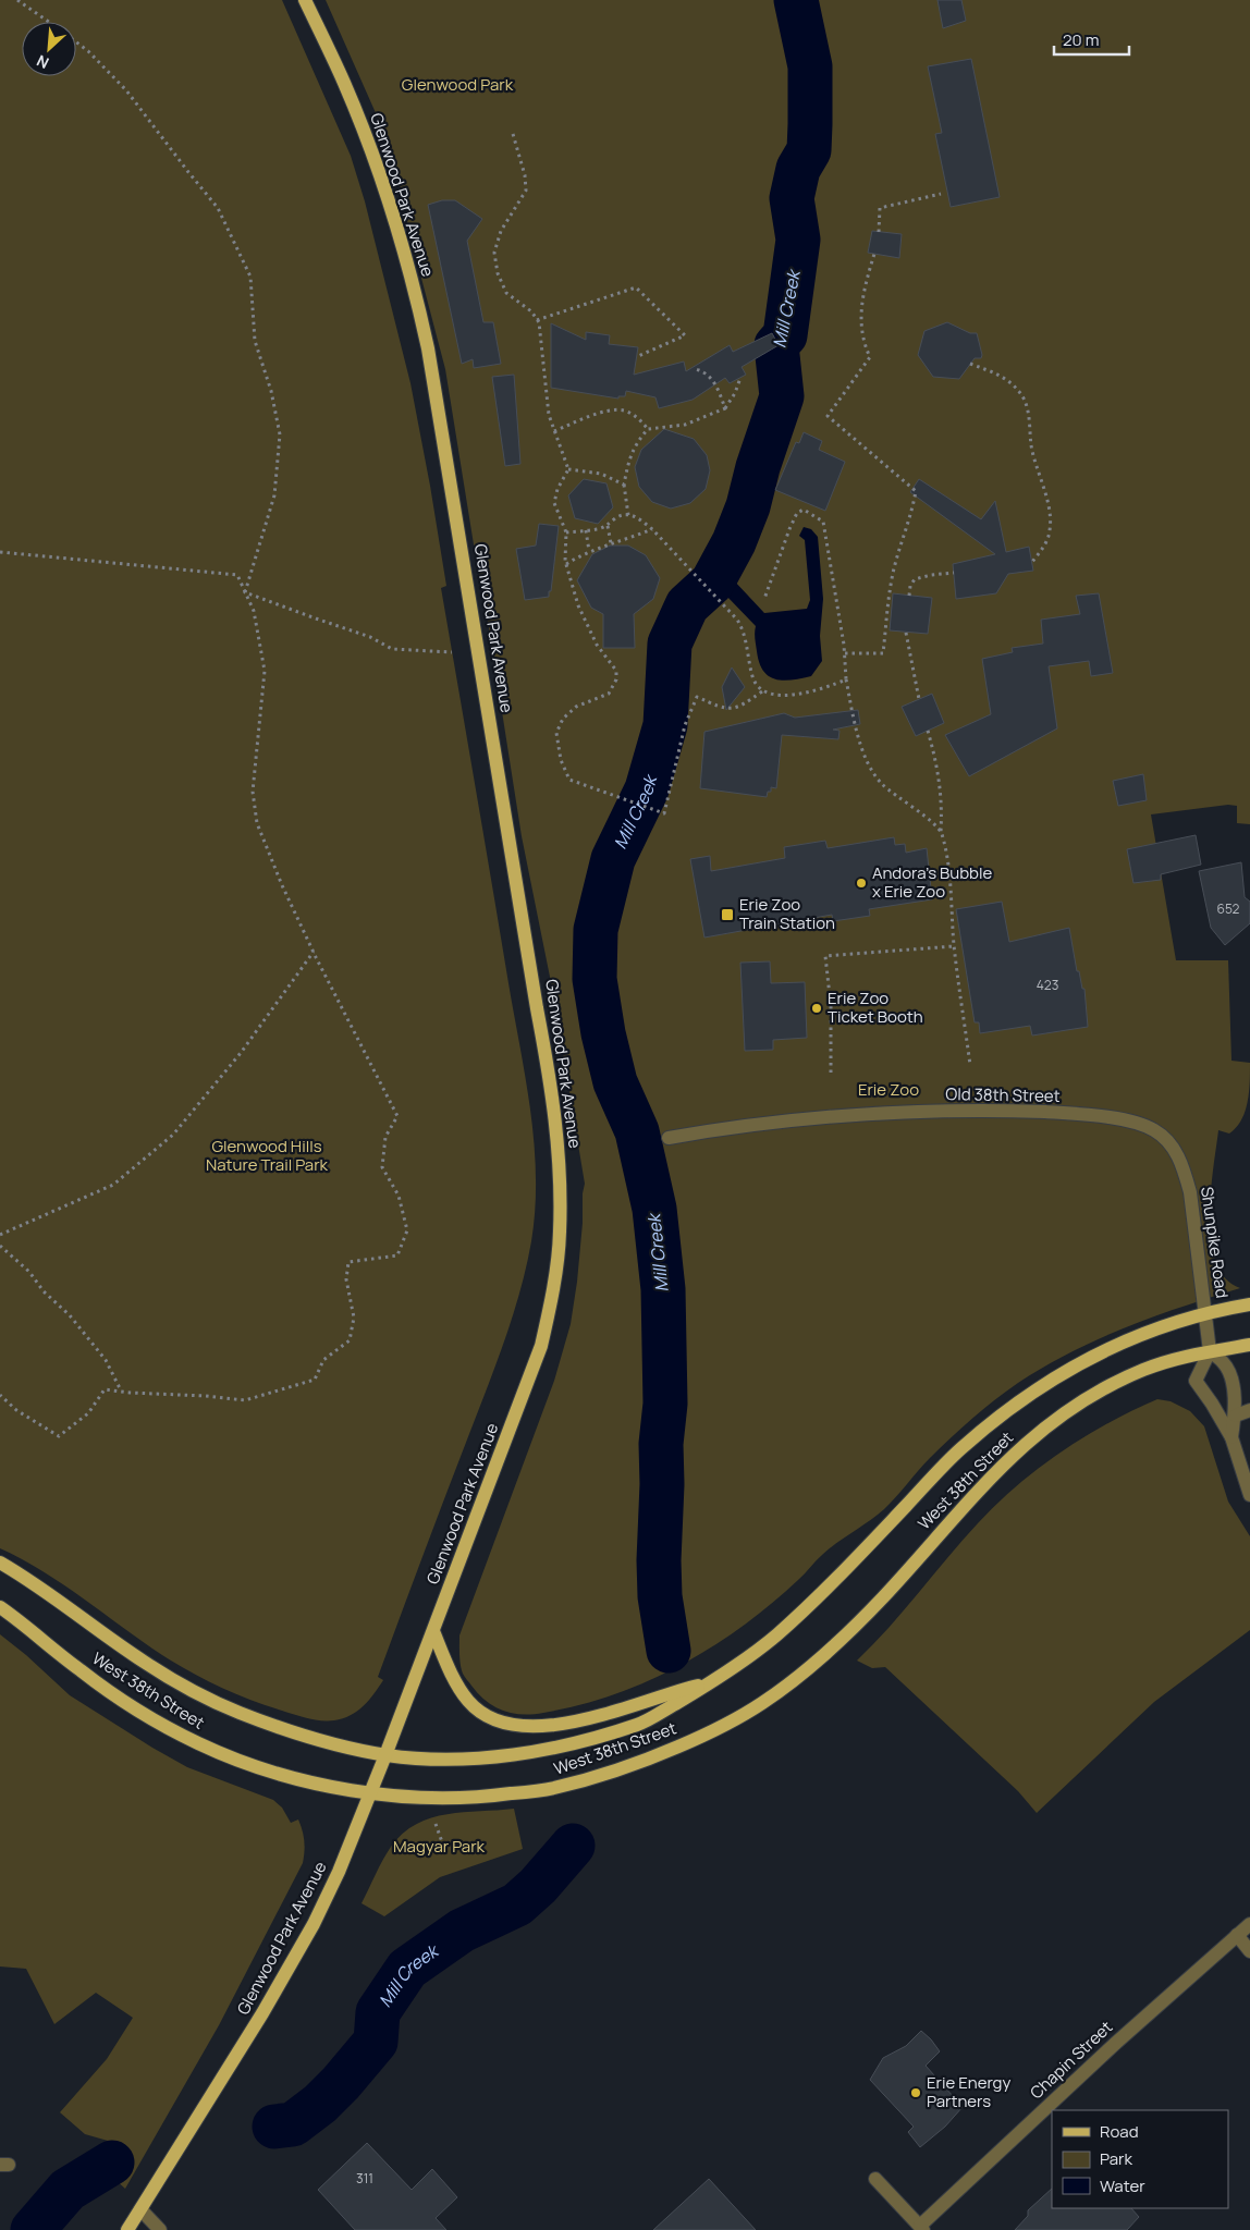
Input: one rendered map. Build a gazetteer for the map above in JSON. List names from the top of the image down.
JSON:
{
  "streets": {
    "main road": ["Glenwood Park Avenue", "West 38th Street"],
    "street": ["Old 38th Street", "Shunpike Road", "Chapin Street"]
  },
  "crossings": [
    ["Glenwood Park Avenue", "West 38th Street"],
    ["Old 38th Street", "Shunpike Road"],
    ["Shunpike Road", "West 38th Street"]
  ],
  "water": ["Mill Creek"],
  "parks": [
    "Glenwood Park",
    "Erie Zoo",
    "Glenwood Hills Nature Trail Park",
    "Magyar Park"
  ],
  "places": {
    "other": ["Andora's Bubble x Erie Zoo", "Erie Zoo Ticket Booth", "Erie Energy Partners"],
    "transit": ["Erie Zoo Train Station"]
  },
  "house_numbers": ["652", "423", "311"],
  "legend": ["Road", "Park", "Water"],
  "scale_bar": "20 m",
  "north": "bottom left"
}
